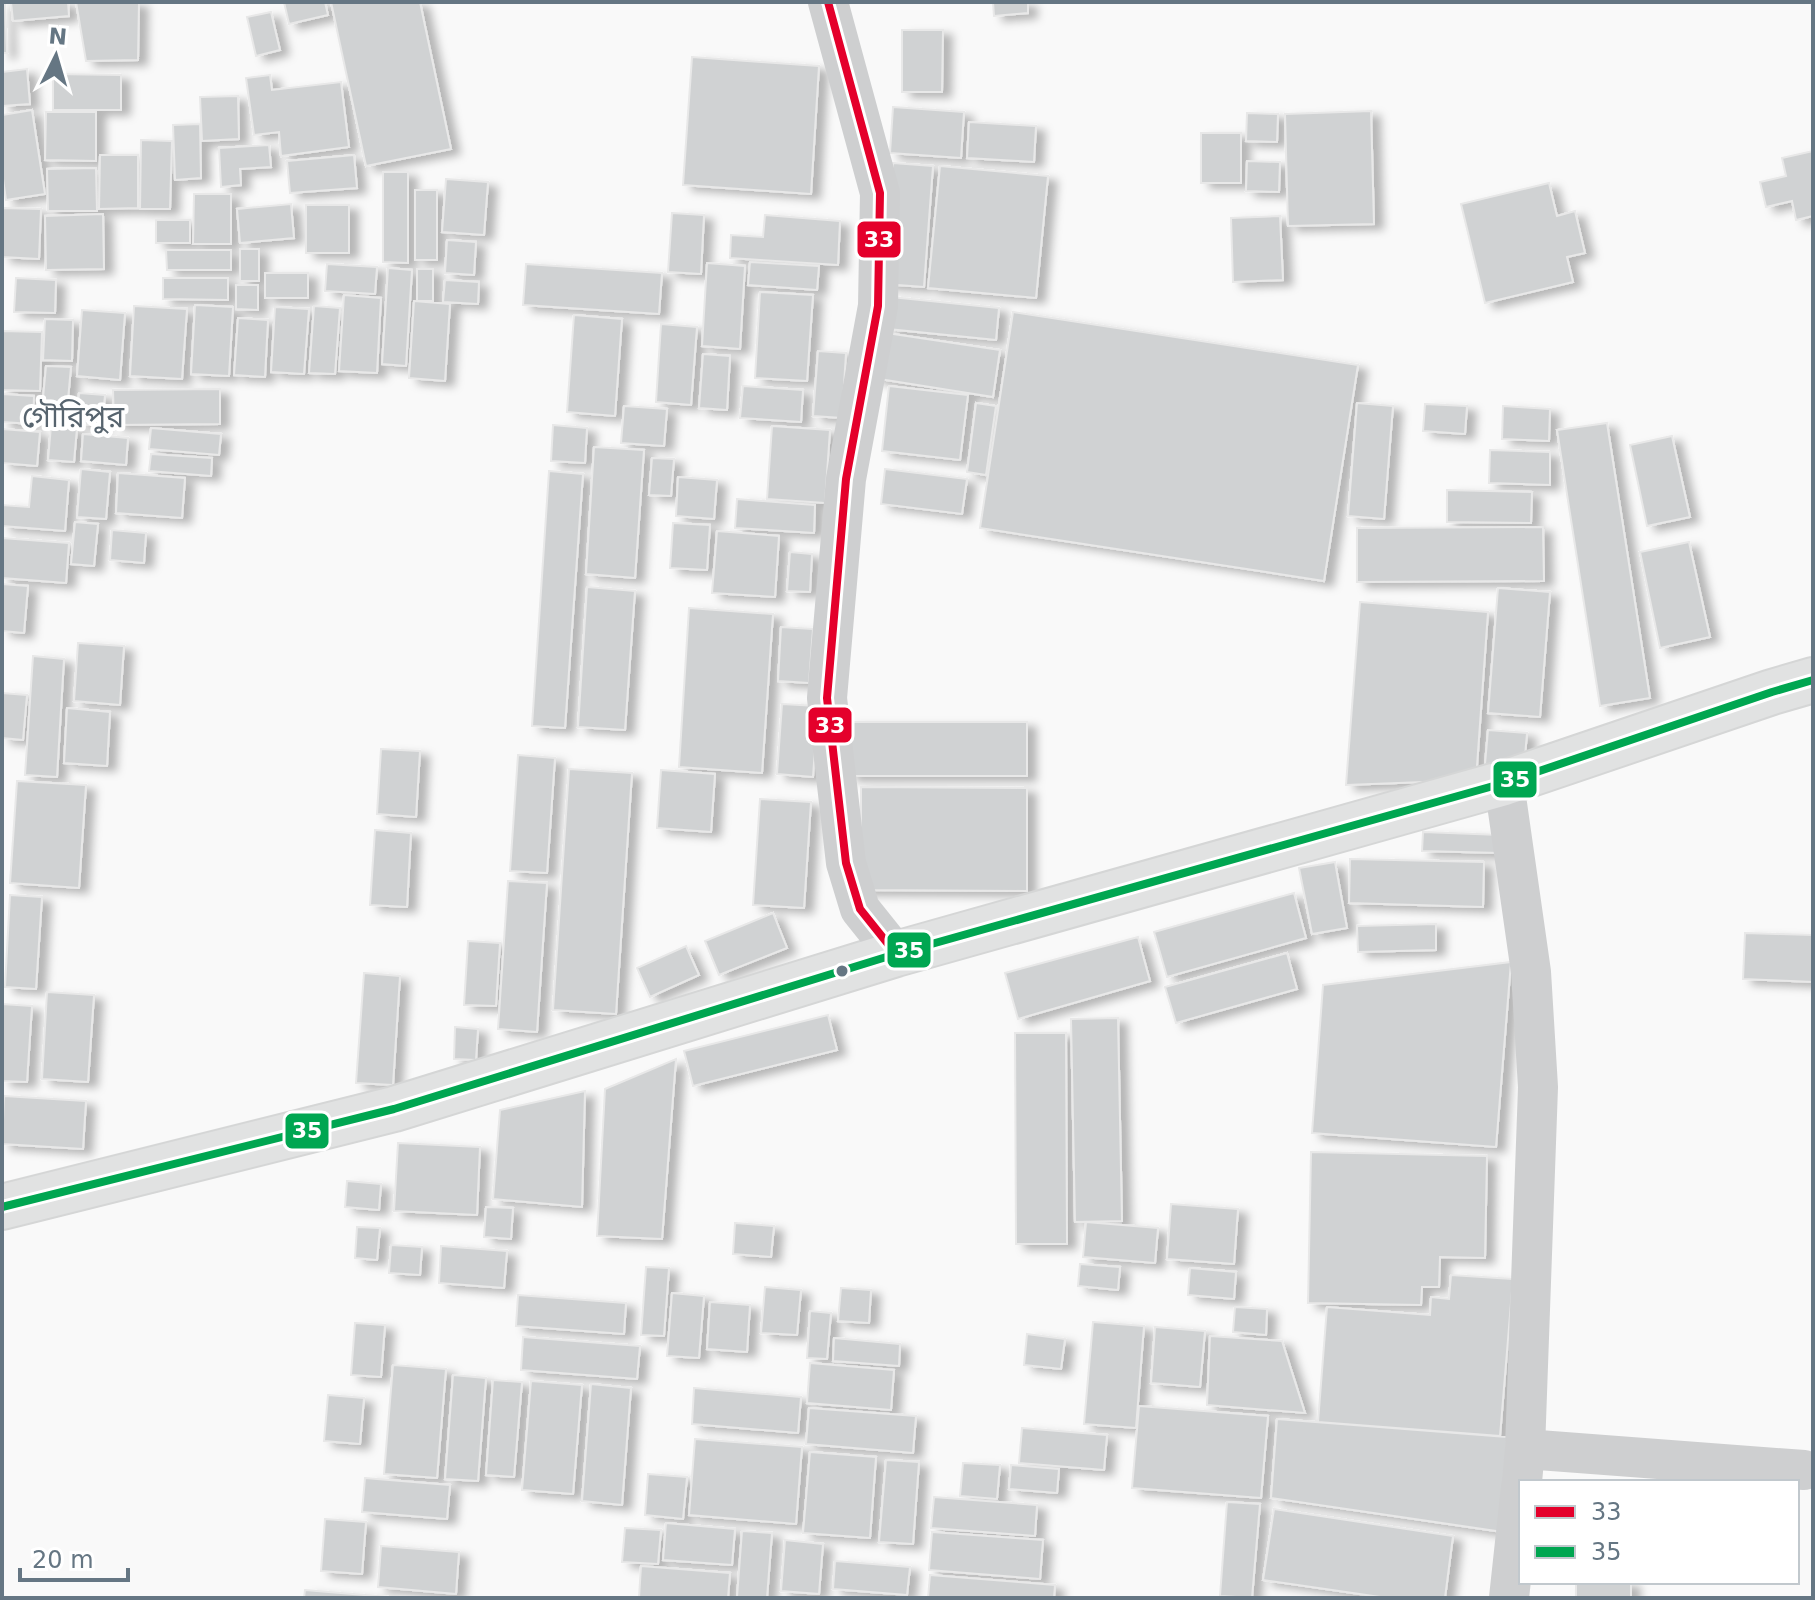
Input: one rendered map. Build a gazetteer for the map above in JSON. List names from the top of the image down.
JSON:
{
  "districts": ["গৌরিপুর"],
  "lines": ["transit line 33", "transit line 35"],
  "legend": ["33", "35"],
  "scale_bar": "20 m",
  "north": "top"
}
